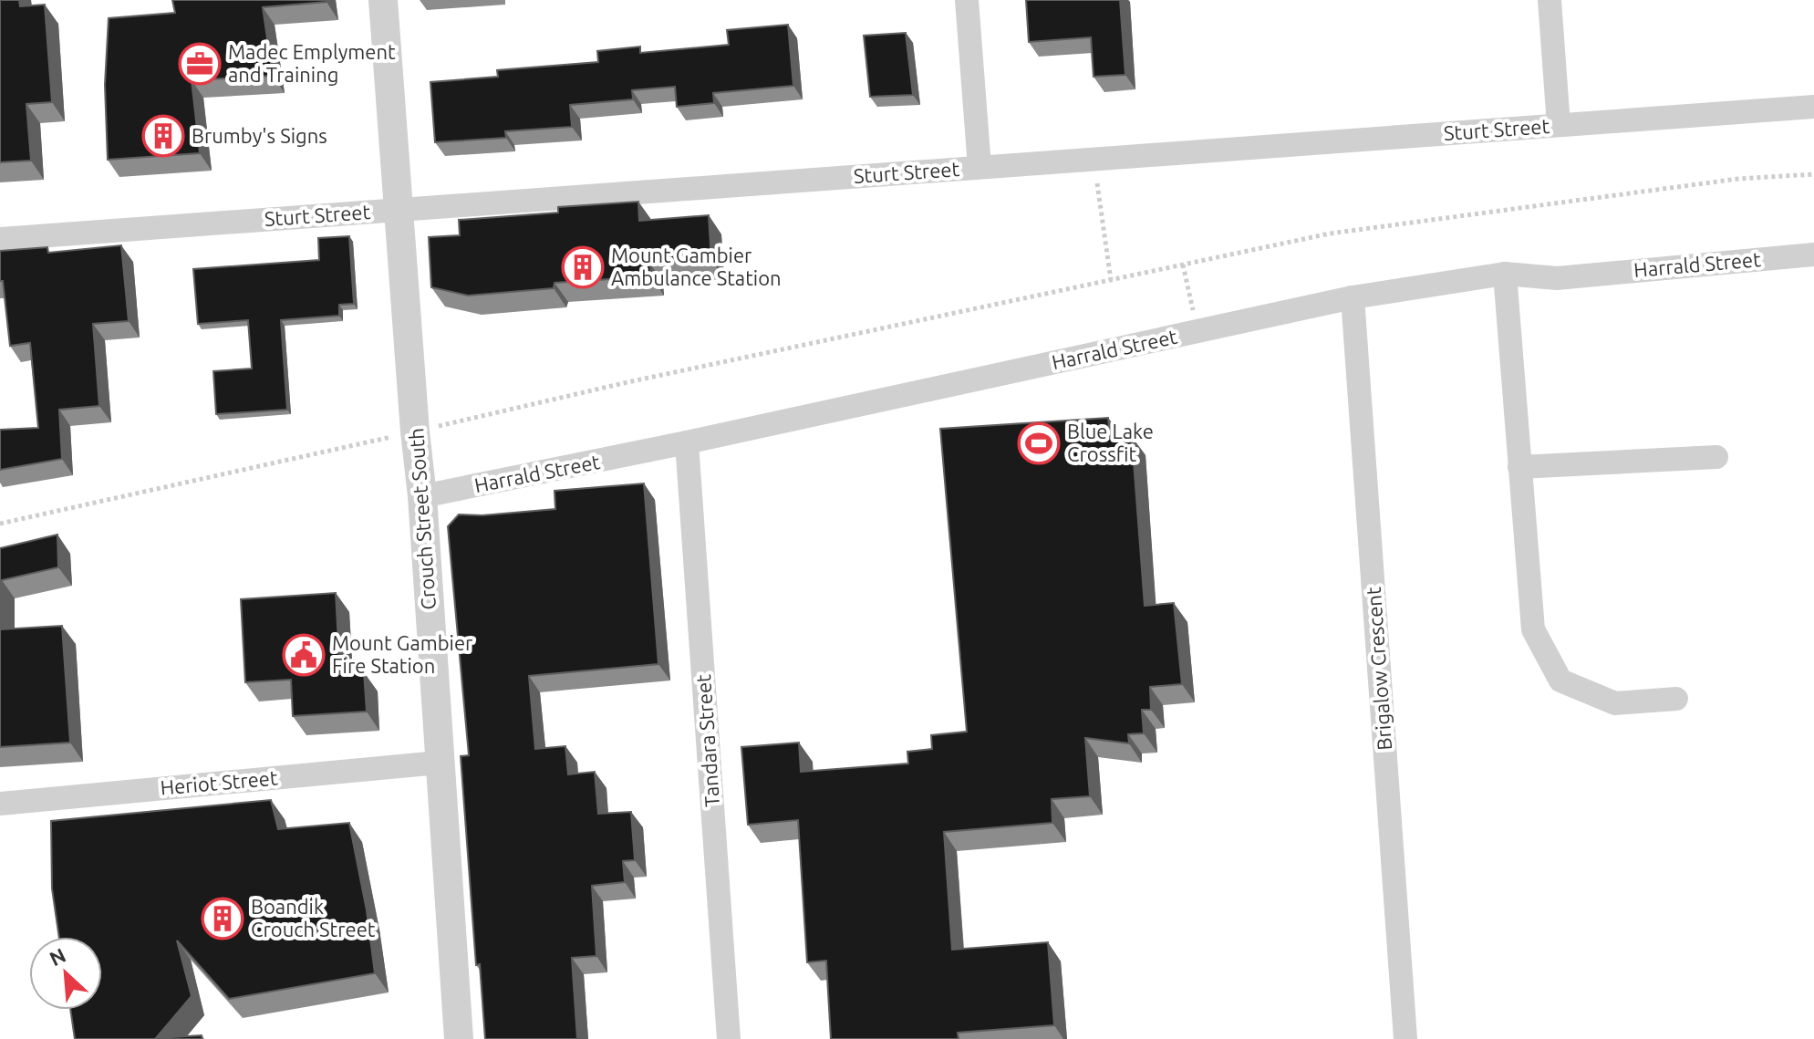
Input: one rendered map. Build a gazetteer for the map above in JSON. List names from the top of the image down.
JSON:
{
  "streets": {
    "street": [
      "Sturt Street",
      "Harrald Street",
      "Crouch Street South",
      "Brigalow Crescent",
      "Tandara Street",
      "Heriot Street"
    ]
  },
  "crossings": [
    ["Sturt Street", "Crouch Street South"],
    ["Harrald Street", "Crouch Street South"],
    ["Harrald Street", "Brigalow Crescent"],
    ["Harrald Street", "Tandara Street"],
    ["Crouch Street South", "Heriot Street"]
  ],
  "places": {
    "office": ["Madec Emplyment and Training"],
    "building": ["Brumby's Signs", "Mount Gambier Ambulance Station", "Boandik Crouch Street"],
    "sports": ["Blue Lake Crossfit"],
    "public building": ["Mount Gambier Fire Station"]
  },
  "north": "top left"
}
